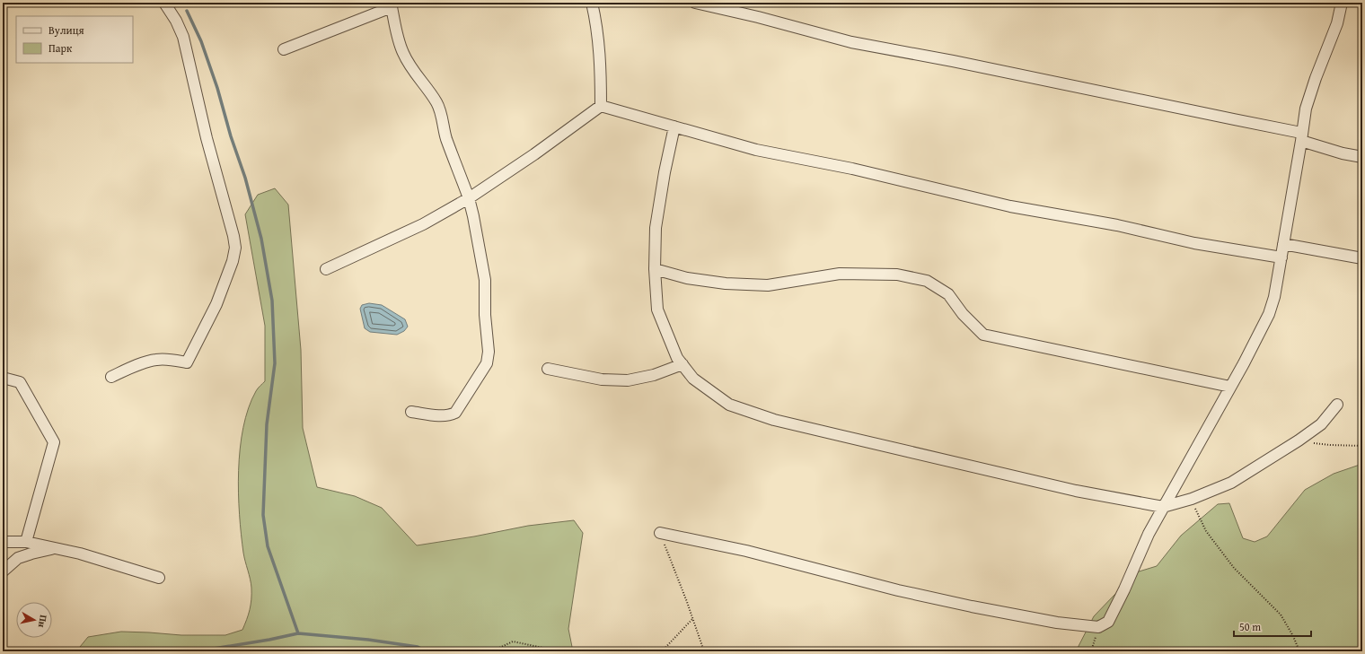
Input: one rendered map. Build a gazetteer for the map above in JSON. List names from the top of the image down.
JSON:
{
  "legend": ["Вулиця", "Парк"],
  "scale_bar": "50 m",
  "north": "right"
}
